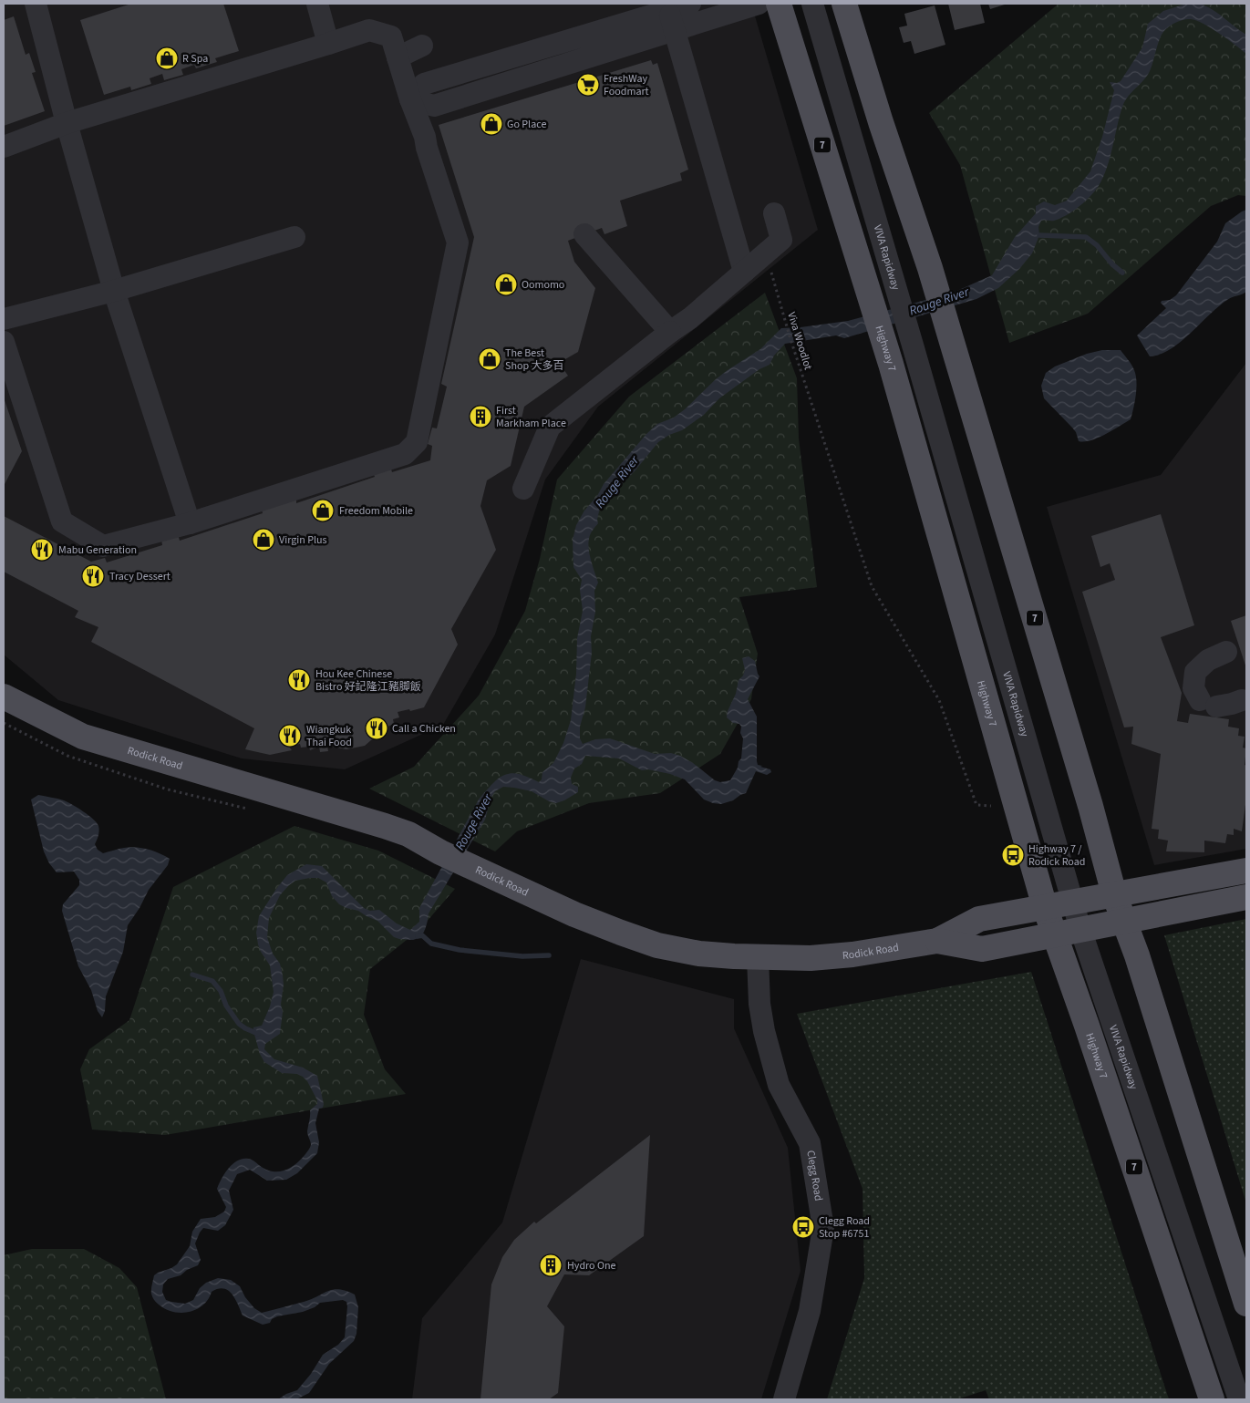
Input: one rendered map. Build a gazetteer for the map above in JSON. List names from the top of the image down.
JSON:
{
  "streets": {
    "main road": ["7", "Highway 7", "Rodick Road"],
    "street": ["VIVA Rapidway", "Clegg Road"],
    "path": ["Viva Woodlot"]
  },
  "crossings": [
    ["7", "Rodick Road"],
    ["VIVA Rapidway", "Rodick Road"],
    ["Highway 7", "Rodick Road"],
    ["Rodick Road", "Clegg Road"]
  ],
  "water": ["Rouge River"],
  "places": {
    "shop": [
      "R Spa",
      "Go Place",
      "Oomomo",
      "The Best Shop 大多百",
      "Freedom Mobile",
      "Virgin Plus"
    ],
    "supermarket": ["FreshWay Foodmart"],
    "building": ["First Markham Place", "Hydro One"],
    "restaurant": [
      "Mabu Generation",
      "Tracy Dessert",
      "Hou Kee Chinese Bistro 好記隆江豬脚飯",
      "Call a Chicken",
      "Wiangkuk Thai Food"
    ],
    "bus stop": ["Highway 7 / Rodick Road", "Clegg Road Stop #6751"]
  }
}
